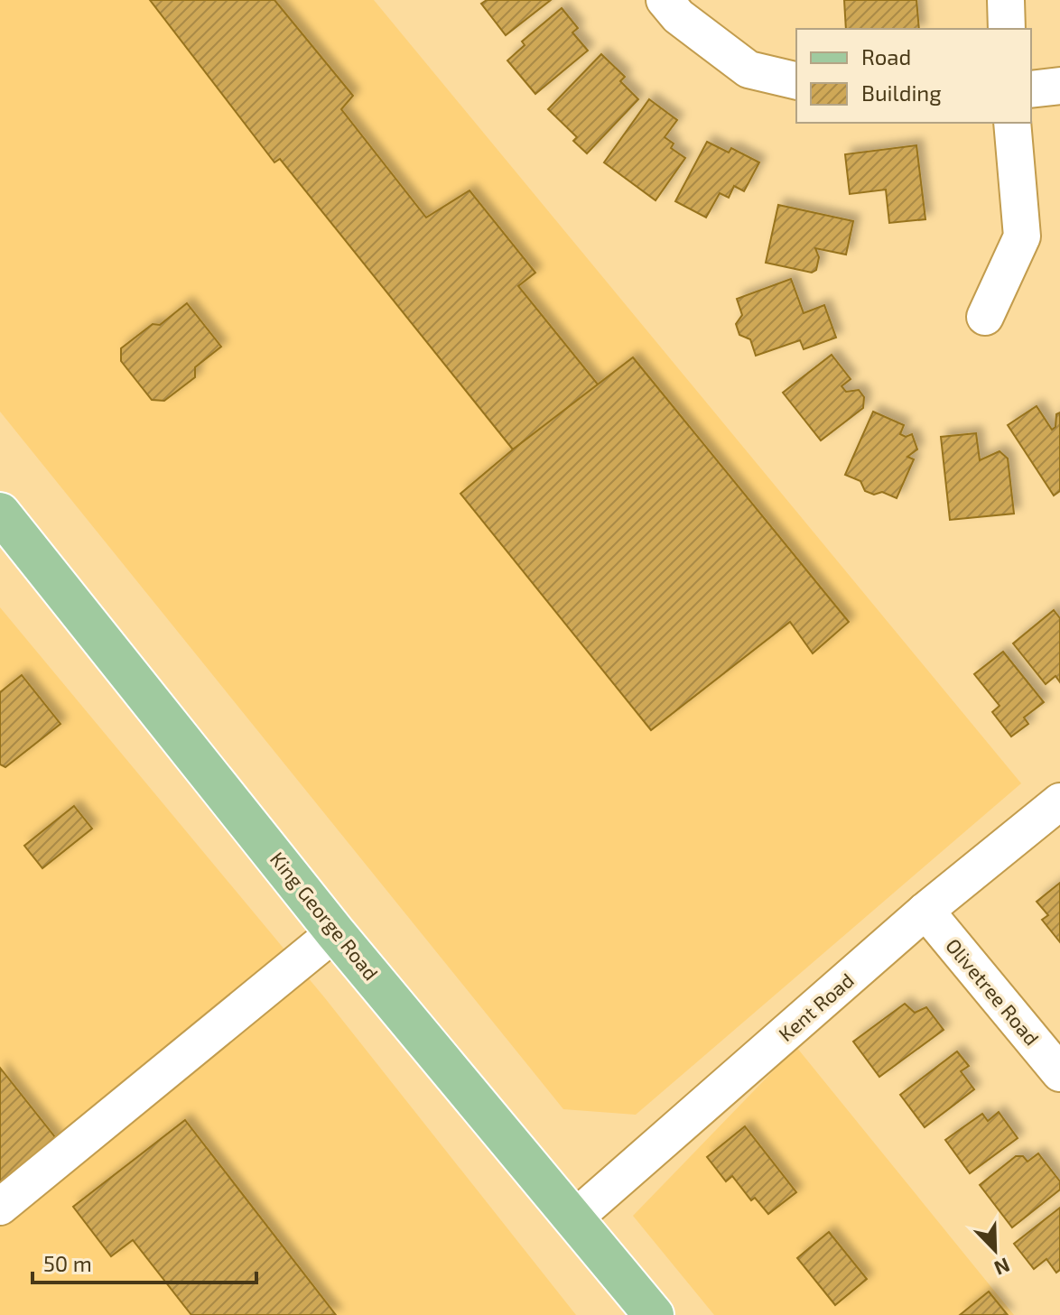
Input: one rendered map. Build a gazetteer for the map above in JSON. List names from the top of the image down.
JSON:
{
  "streets": {
    "main road": ["King George Road"],
    "street": ["Olivetree Road", "Kent Road"]
  },
  "crossings": [
    ["King George Road", "Kent Road"],
    ["Olivetree Road", "Kent Road"]
  ],
  "legend": ["Road", "Building"],
  "scale_bar": "50 m",
  "north": "bottom right"
}
